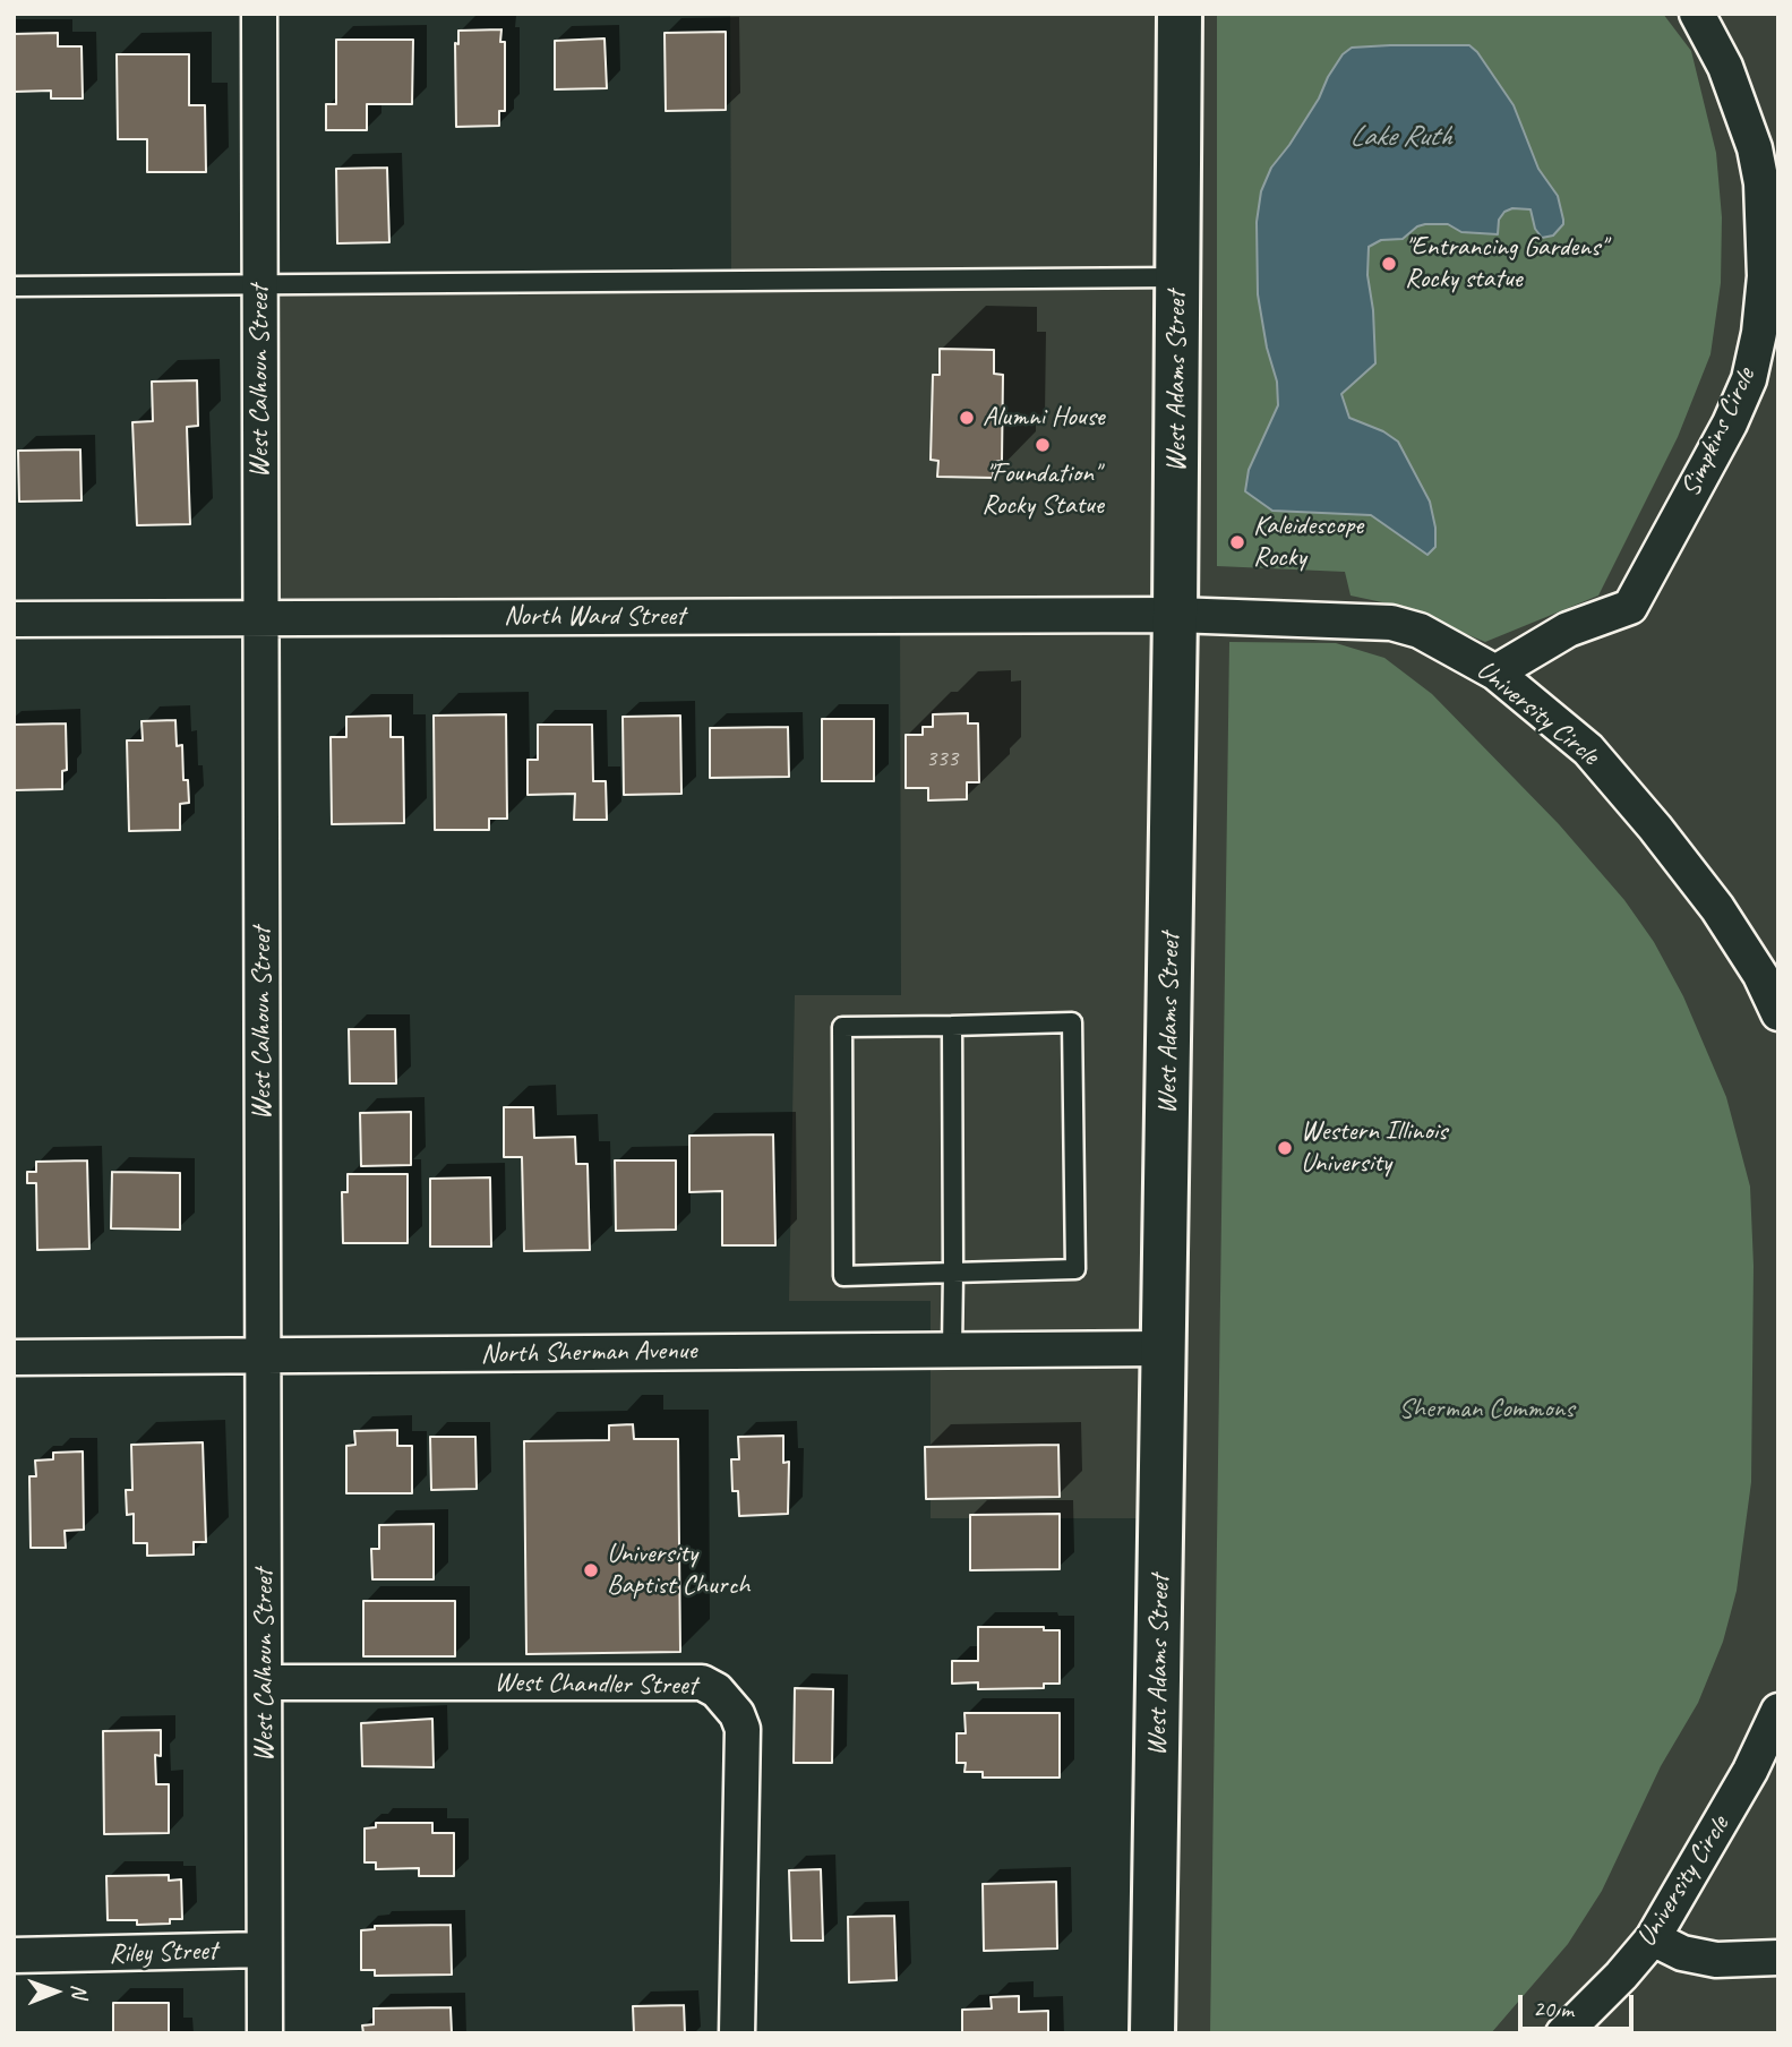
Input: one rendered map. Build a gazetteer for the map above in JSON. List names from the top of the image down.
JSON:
{
  "streets": {
    "street": [
      "West Calhoun Street",
      "West Adams Street",
      "Simpkins Circle",
      "North Ward Street",
      "University Circle",
      "North Sherman Avenue",
      "West Chandler Street",
      "Riley Street"
    ]
  },
  "crossings": [
    ["West Calhoun Street", "North Ward Street"],
    ["West Calhoun Street", "North Sherman Avenue"],
    ["West Calhoun Street", "West Chandler Street"],
    ["West Calhoun Street", "Riley Street"],
    ["West Adams Street", "North Ward Street"],
    ["West Adams Street", "University Circle"],
    ["West Adams Street", "North Sherman Avenue"],
    ["Simpkins Circle", "University Circle"],
    ["North Ward Street", "University Circle"]
  ],
  "water": ["Lake Ruth"],
  "parks": ["Sherman Commons"],
  "places": [
    "\"Entrancing Gardens\" Rocky statue",
    "Alumni House",
    "\"Foundation\" Rocky Statue",
    "Kaleidescope Rocky",
    "Western Illinois University",
    "University Baptist Church"
  ],
  "house_numbers": ["333"],
  "scale_bar": "20 m",
  "north": "right"
}
